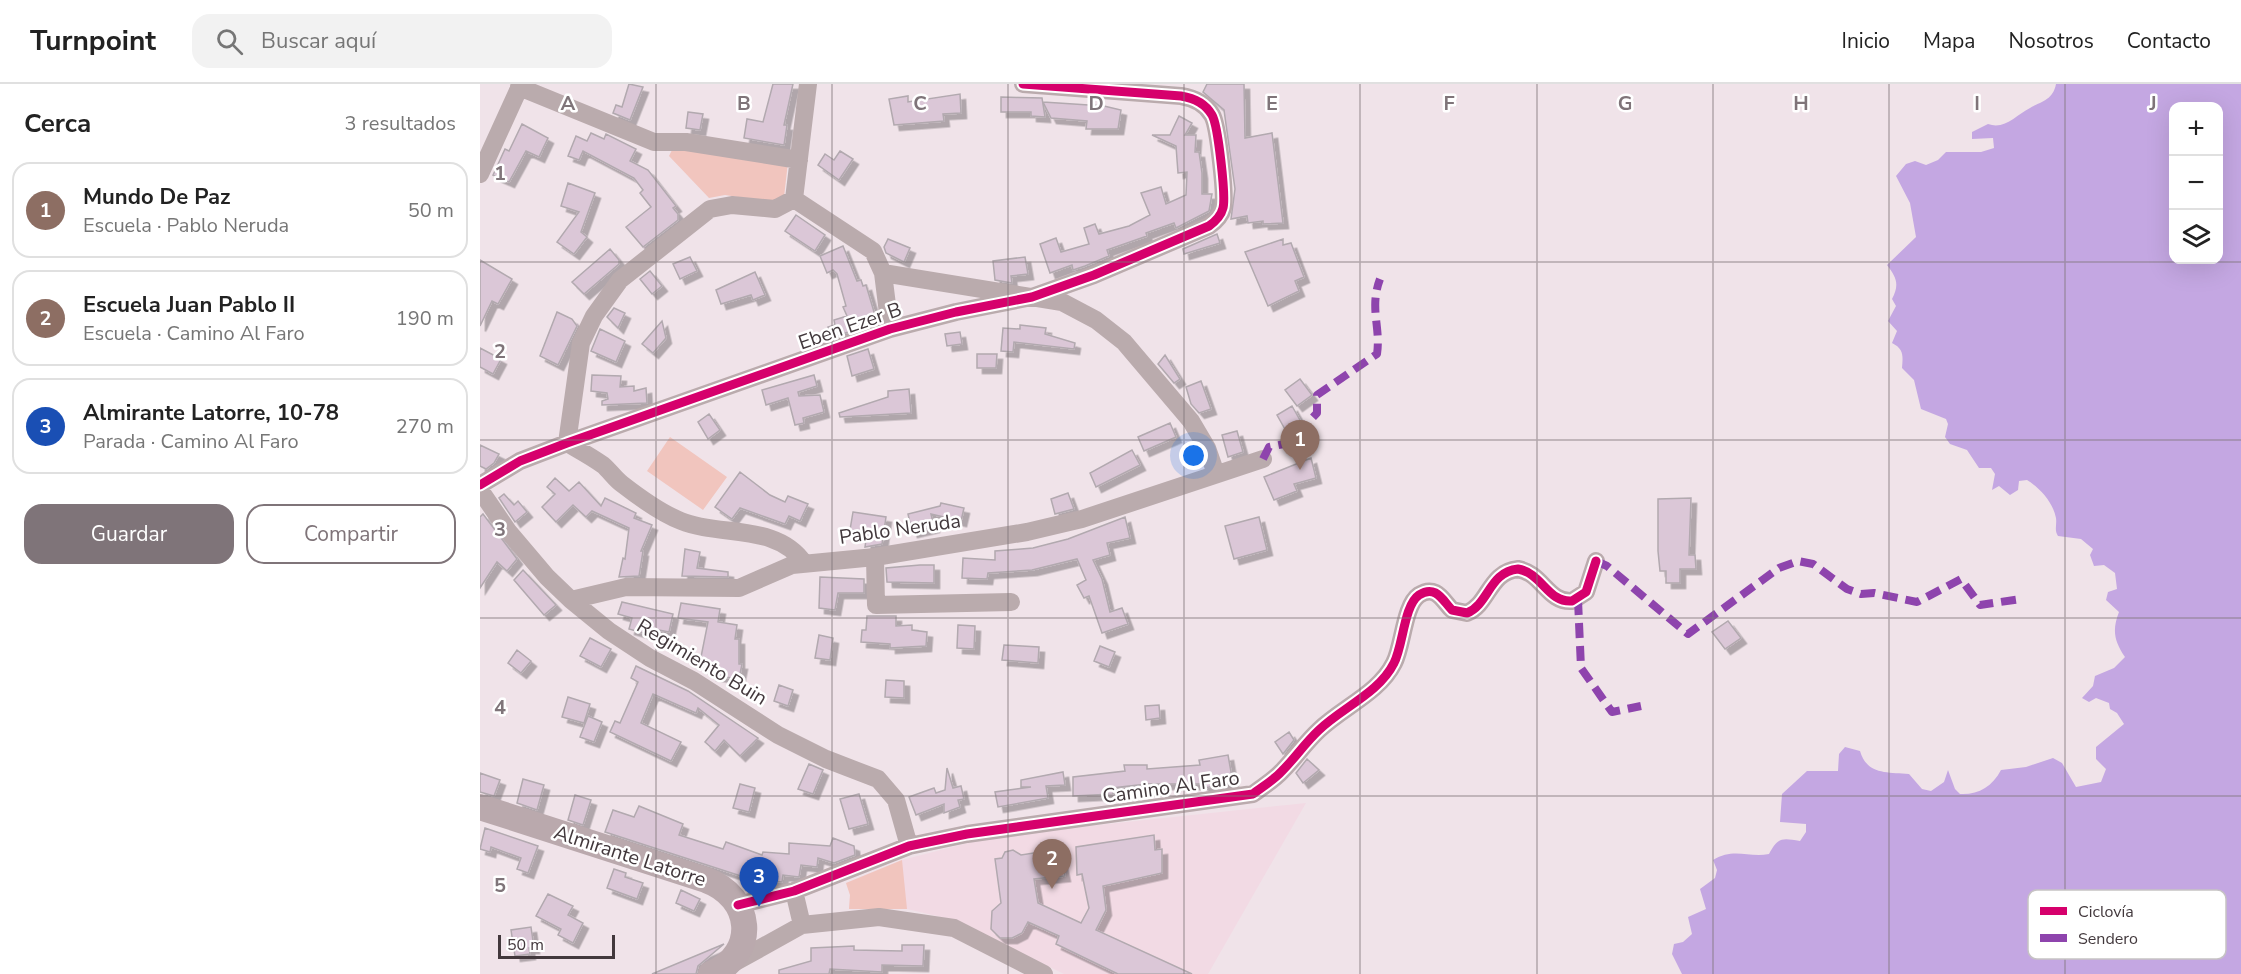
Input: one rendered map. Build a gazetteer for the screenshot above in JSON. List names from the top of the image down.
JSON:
{
  "streets": {
    "main road": ["Almirante Latorre"],
    "street": [
      "Eben Ezer B",
      "Pablo Neruda",
      "Regimiento Buin",
      "Camino Al Faro"
    ]
  },
  "crossings": [
    ["Eben Ezer B", "Pablo Neruda"],
    ["Pablo Neruda", "Regimiento Buin"],
    ["Regimiento Buin", "Camino Al Faro"],
    ["Camino Al Faro", "Almirante Latorre"]
  ],
  "legend": ["Ciclovía", "Sendero"],
  "scale_bar": "50 m",
  "page": {
    "header": "Turnpoint",
    "search": "Buscar aquí",
    "nav": [
      "Inicio",
      "Mapa",
      "Nosotros",
      "Contacto"
    ],
    "heading": ["Cerca", "3 resultados"],
    "map_buttons": ["+", "−"],
    "list": [
      {
        "mark": "1",
        "name": "Mundo De Paz",
        "note": "Escuela · Pablo Neruda",
        "value": "50 m"
      },
      {
        "mark": "2",
        "name": "Escuela Juan Pablo II",
        "note": "Escuela · Camino Al Faro",
        "value": "190 m"
      },
      {
        "mark": "3",
        "name": "Almirante Latorre, 10-78",
        "note": "Parada · Camino Al Faro",
        "value": "270 m"
      }
    ],
    "pins": ["1", "2", "3"],
    "buttons": ["Guardar", "Compartir"],
    "scale": "50 m"
  },
  "grid": {
    "columns": [
      "A",
      "B",
      "C",
      "D",
      "E",
      "F",
      "G",
      "H",
      "I",
      "J"
    ],
    "rows": [
      "1",
      "2",
      "3",
      "4",
      "5"
    ]
  }
}
